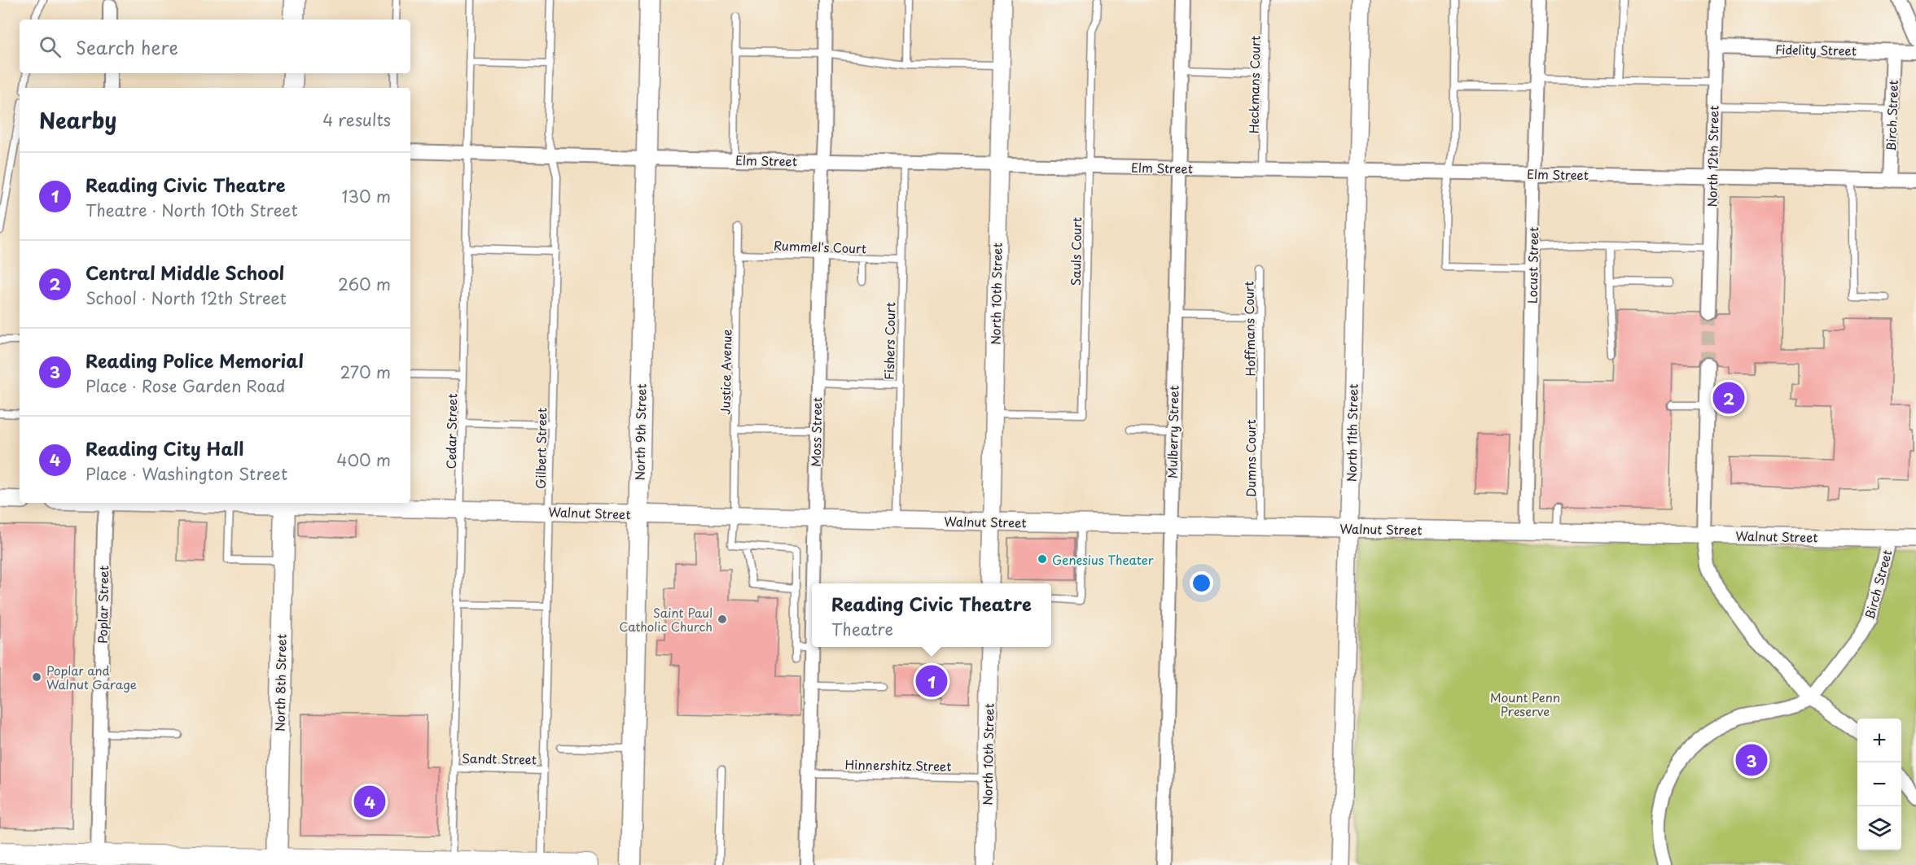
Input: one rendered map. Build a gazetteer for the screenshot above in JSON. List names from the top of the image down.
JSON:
{
  "streets": {
    "main road": ["North 9th Street", "North 8th Street"],
    "street": [
      "Fidelity Street",
      "Birch Street",
      "North 12th Street",
      "Elm Street",
      "Locust Street",
      "North 10th Street",
      "Moss Street",
      "Mulberry Street",
      "North 11th Street",
      "Walnut Street",
      "Poplar Street"
    ],
    "lane": [
      "Heckmans Court",
      "Rummel's Court",
      "Sauls Court",
      "Hoffmans Court",
      "Fishers Court",
      "Justice Avenue",
      "Cedar Street",
      "Gilbert Street",
      "Dumns Court",
      "Sandt Street",
      "Hinnershitz Street"
    ]
  },
  "crossings": [
    ["Fidelity Street", "Birch Street"],
    ["Fidelity Street", "North 12th Street"],
    ["Heckmans Court", "Elm Street"],
    ["Birch Street", "Elm Street"],
    ["Birch Street", "Walnut Street"],
    ["North 12th Street", "Elm Street"],
    ["Elm Street", "Sauls Court"],
    ["Elm Street", "Locust Street"],
    ["Elm Street", "North 10th Street"],
    ["Elm Street", "Fishers Court"],
    ["Elm Street", "Cedar Street"],
    ["Elm Street", "North 9th Street"],
    ["Elm Street", "Moss Street"],
    ["Elm Street", "Mulberry Street"],
    ["Elm Street", "North 11th Street"],
    ["Elm Street", "Gilbert Street"],
    ["Rummel's Court", "Fishers Court"],
    ["Rummel's Court", "Justice Avenue"],
    ["Rummel's Court", "Moss Street"],
    ["Sauls Court", "North 10th Street"],
    ["Locust Street", "Walnut Street"],
    ["North 10th Street", "Walnut Street"],
    ["North 10th Street", "Hinnershitz Street"],
    ["Hoffmans Court", "Dumns Court"],
    ["Fishers Court", "Walnut Street"],
    ["Justice Avenue", "Walnut Street"],
    ["Cedar Street", "Walnut Street"],
    ["Cedar Street", "Sandt Street"],
    ["North 9th Street", "Walnut Street"],
    ["Moss Street", "Walnut Street"],
    ["Moss Street", "Hinnershitz Street"],
    ["Mulberry Street", "Walnut Street"],
    ["North 11th Street", "Walnut Street"],
    ["Gilbert Street", "Walnut Street"],
    ["Gilbert Street", "Sandt Street"],
    ["Dumns Court", "Walnut Street"],
    ["Walnut Street", "North 8th Street"]
  ],
  "parks": ["Mount Penn Preserve"],
  "places": ["Genesius Theater", "Saint Paul Catholic Church", "Poplar and Walnut Garage"],
  "page": {
    "search": "Search here",
    "heading": ["Nearby", "4 results"],
    "list": [
      {
        "mark": "1",
        "name": "Reading Civic Theatre",
        "note": "Theatre · North 10th Street",
        "value": "130 m"
      },
      {
        "mark": "2",
        "name": "Central Middle School",
        "note": "School · North 12th Street",
        "value": "260 m"
      },
      {
        "mark": "3",
        "name": "Reading Police Memorial",
        "note": "Place · Rose Garden Road",
        "value": "270 m"
      },
      {
        "mark": "4",
        "name": "Reading City Hall",
        "note": "Place · Washington Street",
        "value": "400 m"
      }
    ],
    "pins": [
      "2",
      "1",
      "3",
      "4"
    ],
    "popup": ["Reading Civic Theatre", "Theatre"],
    "map_buttons": ["+", "−"]
  }
}
